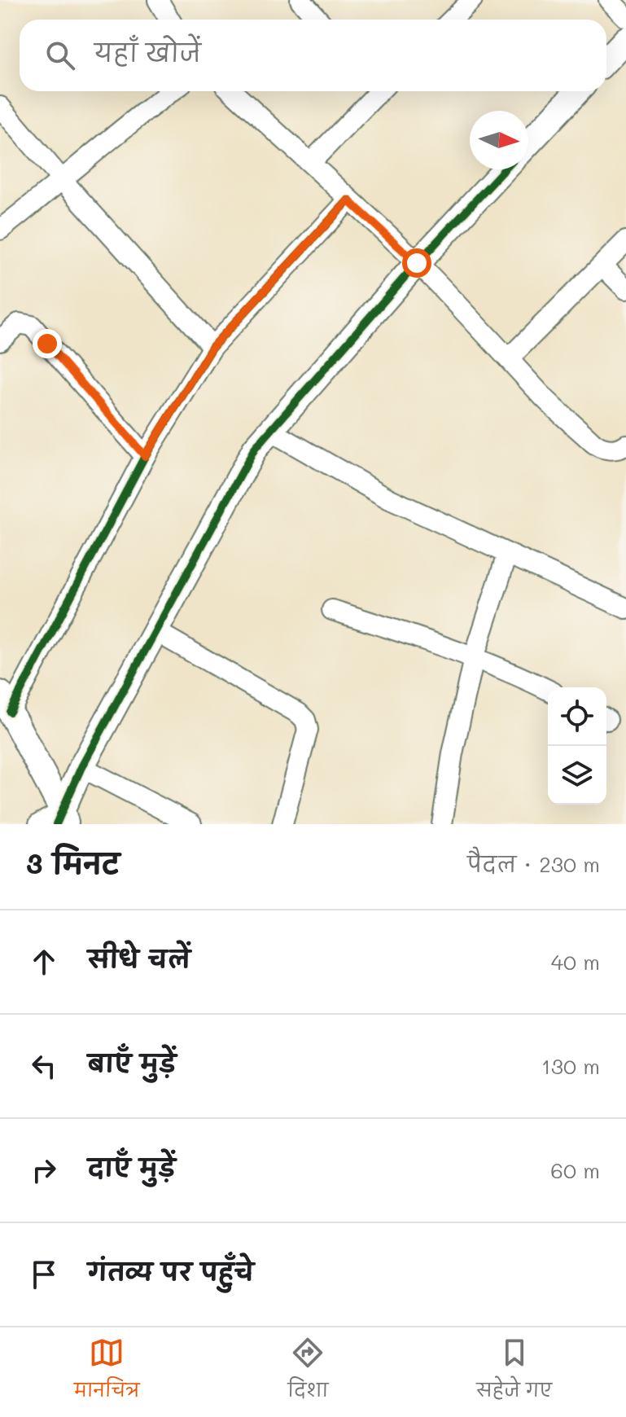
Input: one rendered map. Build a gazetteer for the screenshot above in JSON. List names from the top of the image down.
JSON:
{
  "north": "right",
  "page": {
    "search": "यहाँ खोजें",
    "heading": ["3 मिनट", "पैदल · 230 m"],
    "list": [
      ["सीधे चलें", "40 m"],
      ["बाएँ मुड़ें", "130 m"],
      ["दाएँ मुड़ें", "60 m"],
      "गंतव्य पर पहुँचे"
    ],
    "nav": ["मानचित्र", "दिशा", "सहेजे गए"]
  }
}
